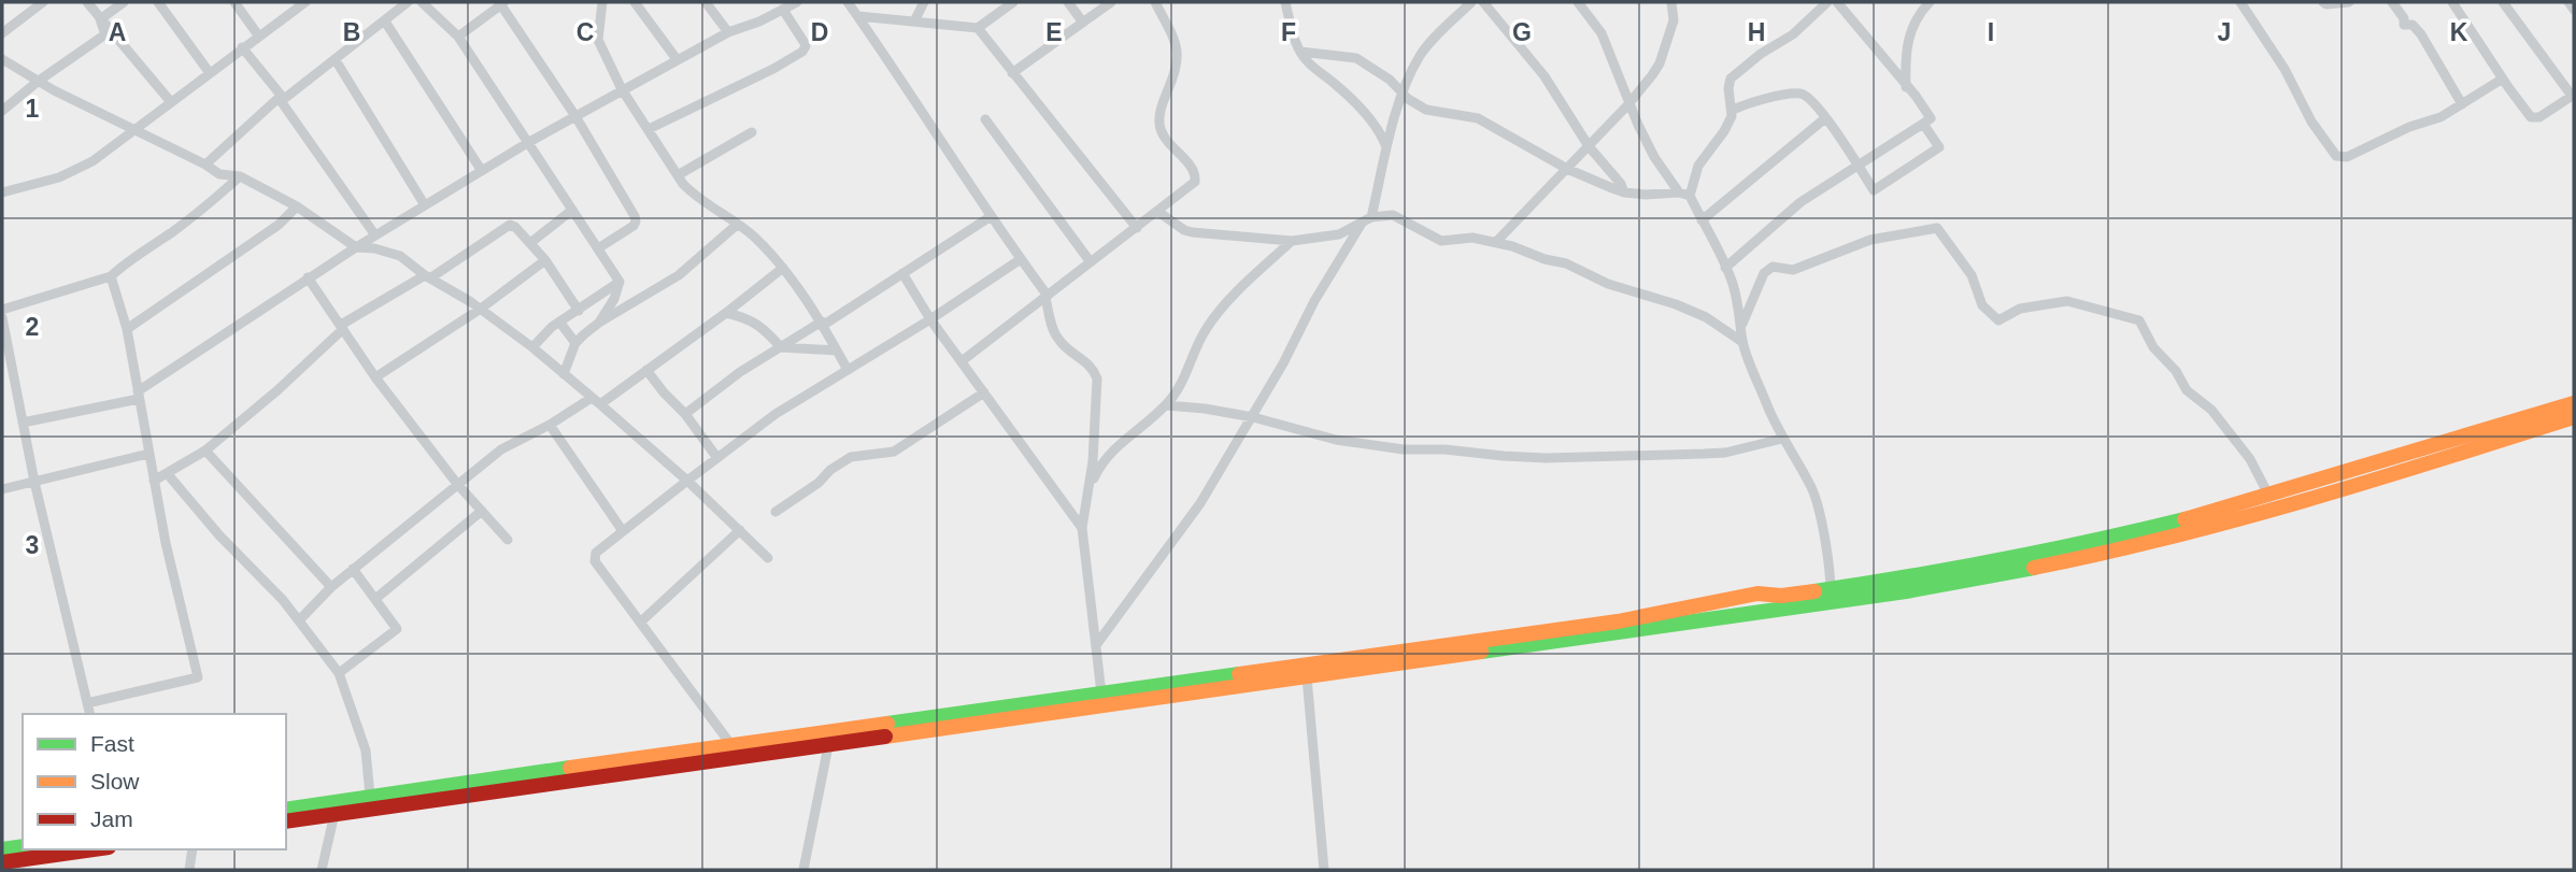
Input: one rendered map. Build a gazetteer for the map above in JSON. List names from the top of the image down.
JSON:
{
  "legend": ["Fast", "Slow", "Jam"],
  "grid": {
    "columns": [
      "A",
      "B",
      "C",
      "D",
      "E",
      "F",
      "G",
      "H",
      "I",
      "J",
      "K"
    ],
    "rows": ["1", "2", "3"]
  }
}
